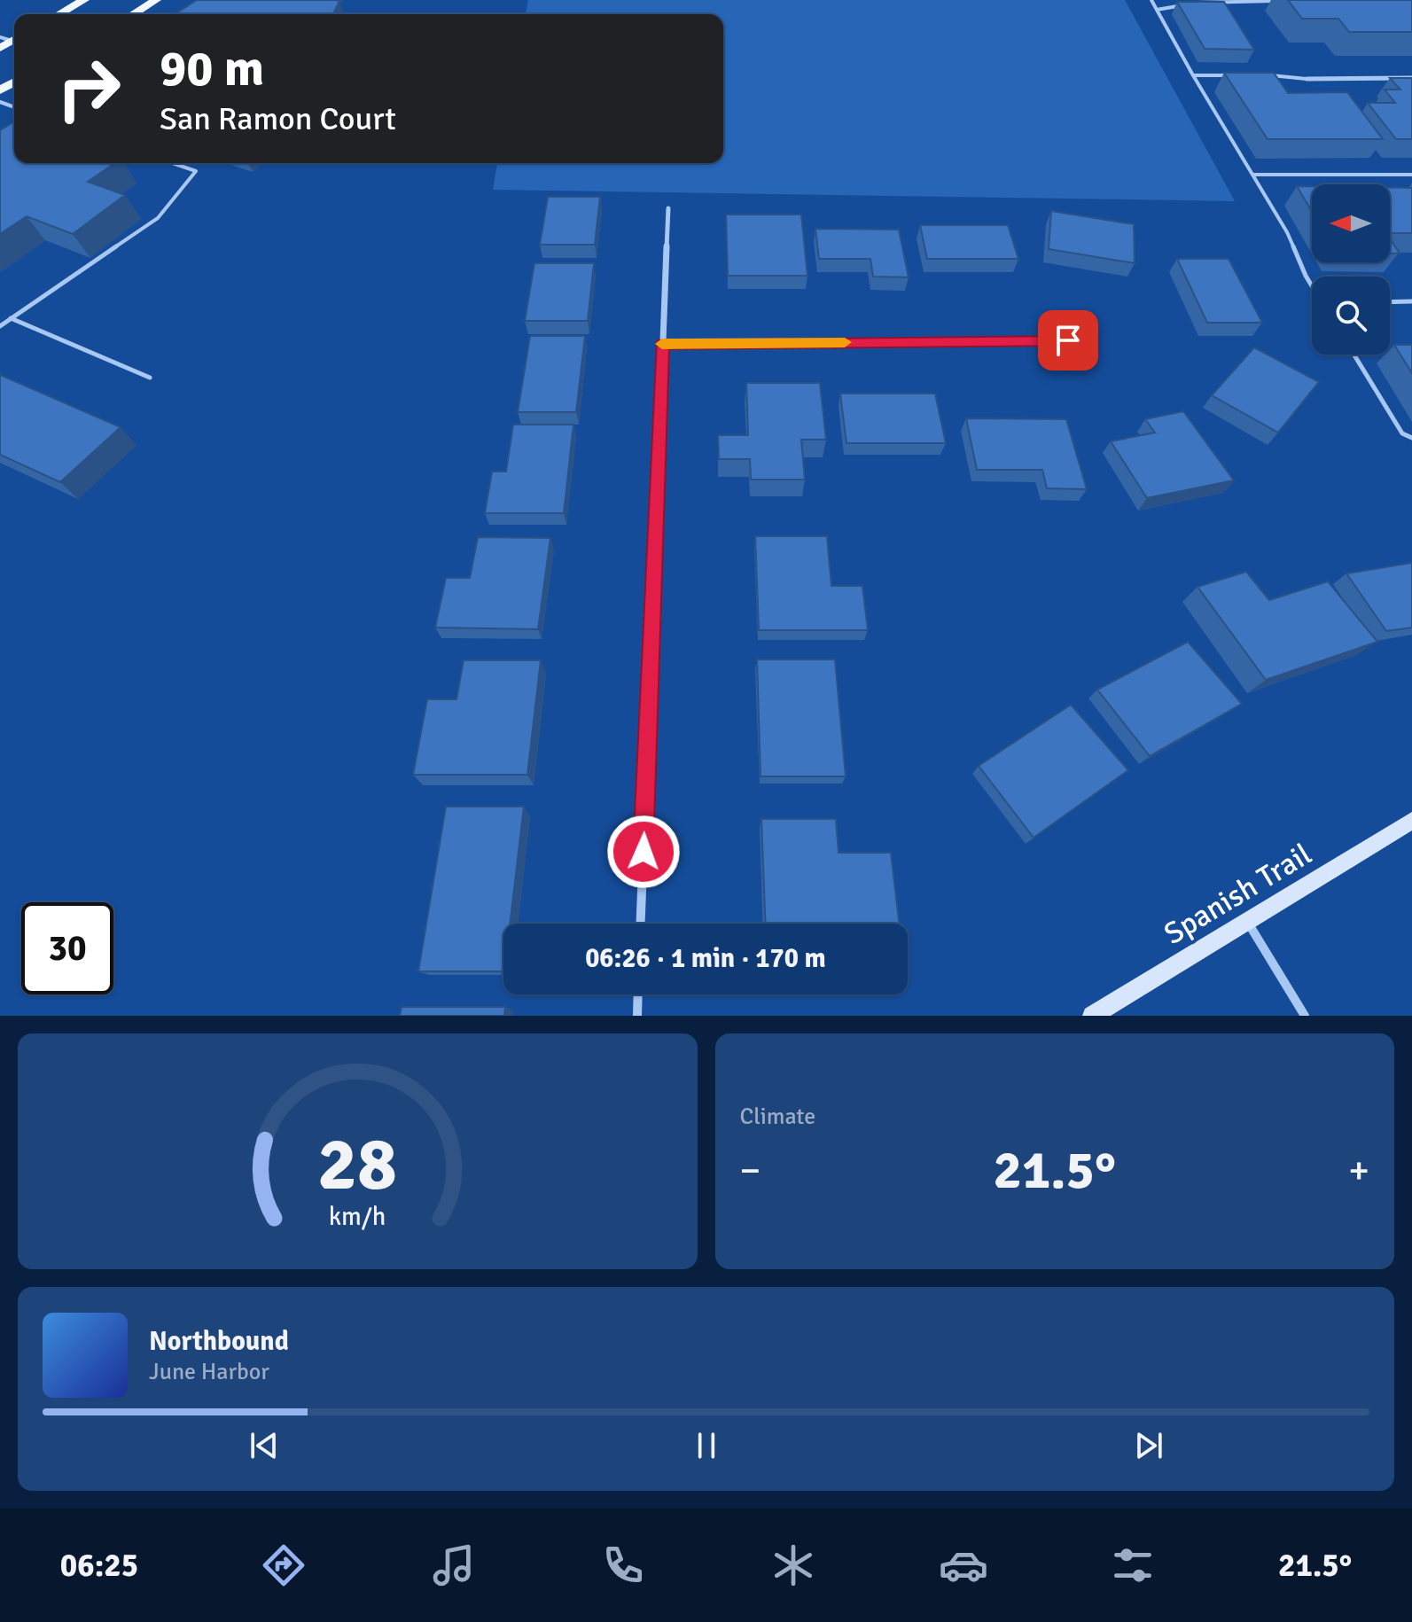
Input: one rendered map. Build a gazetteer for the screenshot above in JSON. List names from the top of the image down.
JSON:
{
  "streets": {
    "street": ["Spanish Trail"]
  },
  "north": "left",
  "page": {
    "turn": ["90 m", "San Ramon Court"],
    "limit": "30",
    "trip": "06:26 · 1 min · 170 m",
    "tile": "Climate",
    "heat": ["−", "21.5°", "+"],
    "song": ["Northbound", "June Harbor"],
    "tabs": ["06:25", "21.5°"],
    "gauge": ["28", "km/h"]
  }
}
